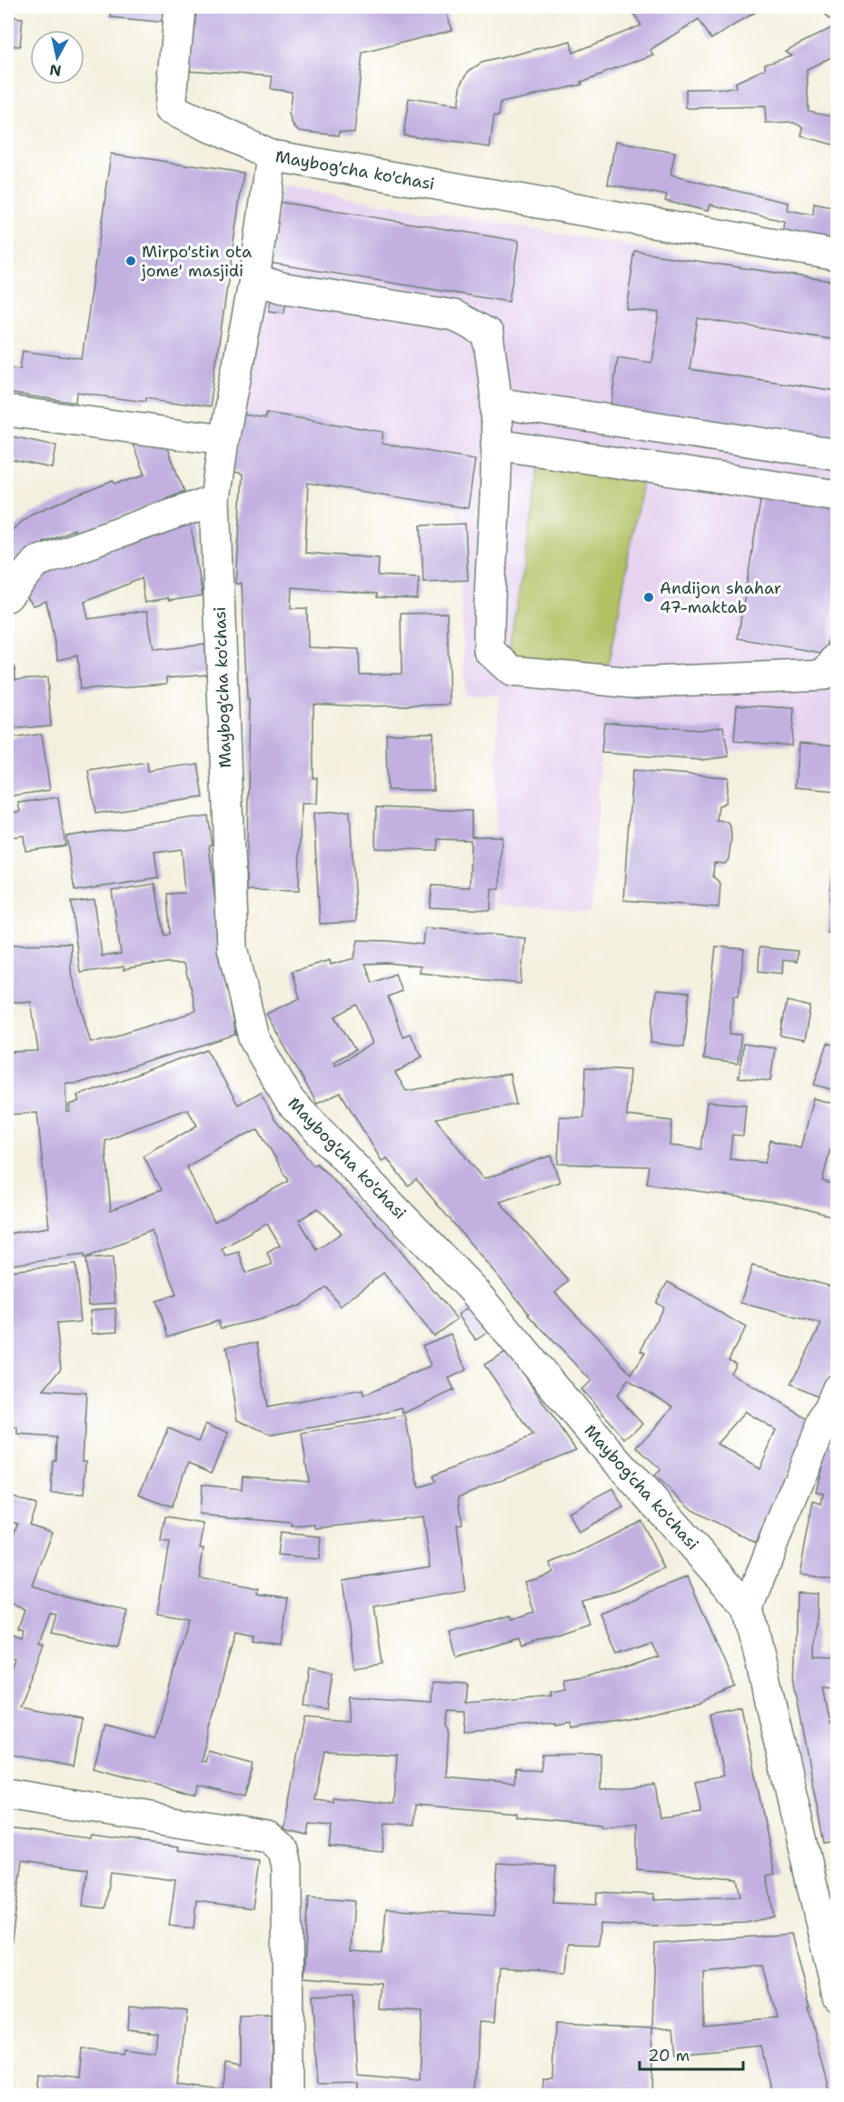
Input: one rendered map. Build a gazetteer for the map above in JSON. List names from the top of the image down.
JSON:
{
  "streets": {
    "street": ["Maybog'cha ko'chasi"]
  },
  "places": ["Mirpo'stin ota jome' masjidi", "Andijon shahar 47-maktab"],
  "scale_bar": "20 m",
  "north": "bottom"
}
